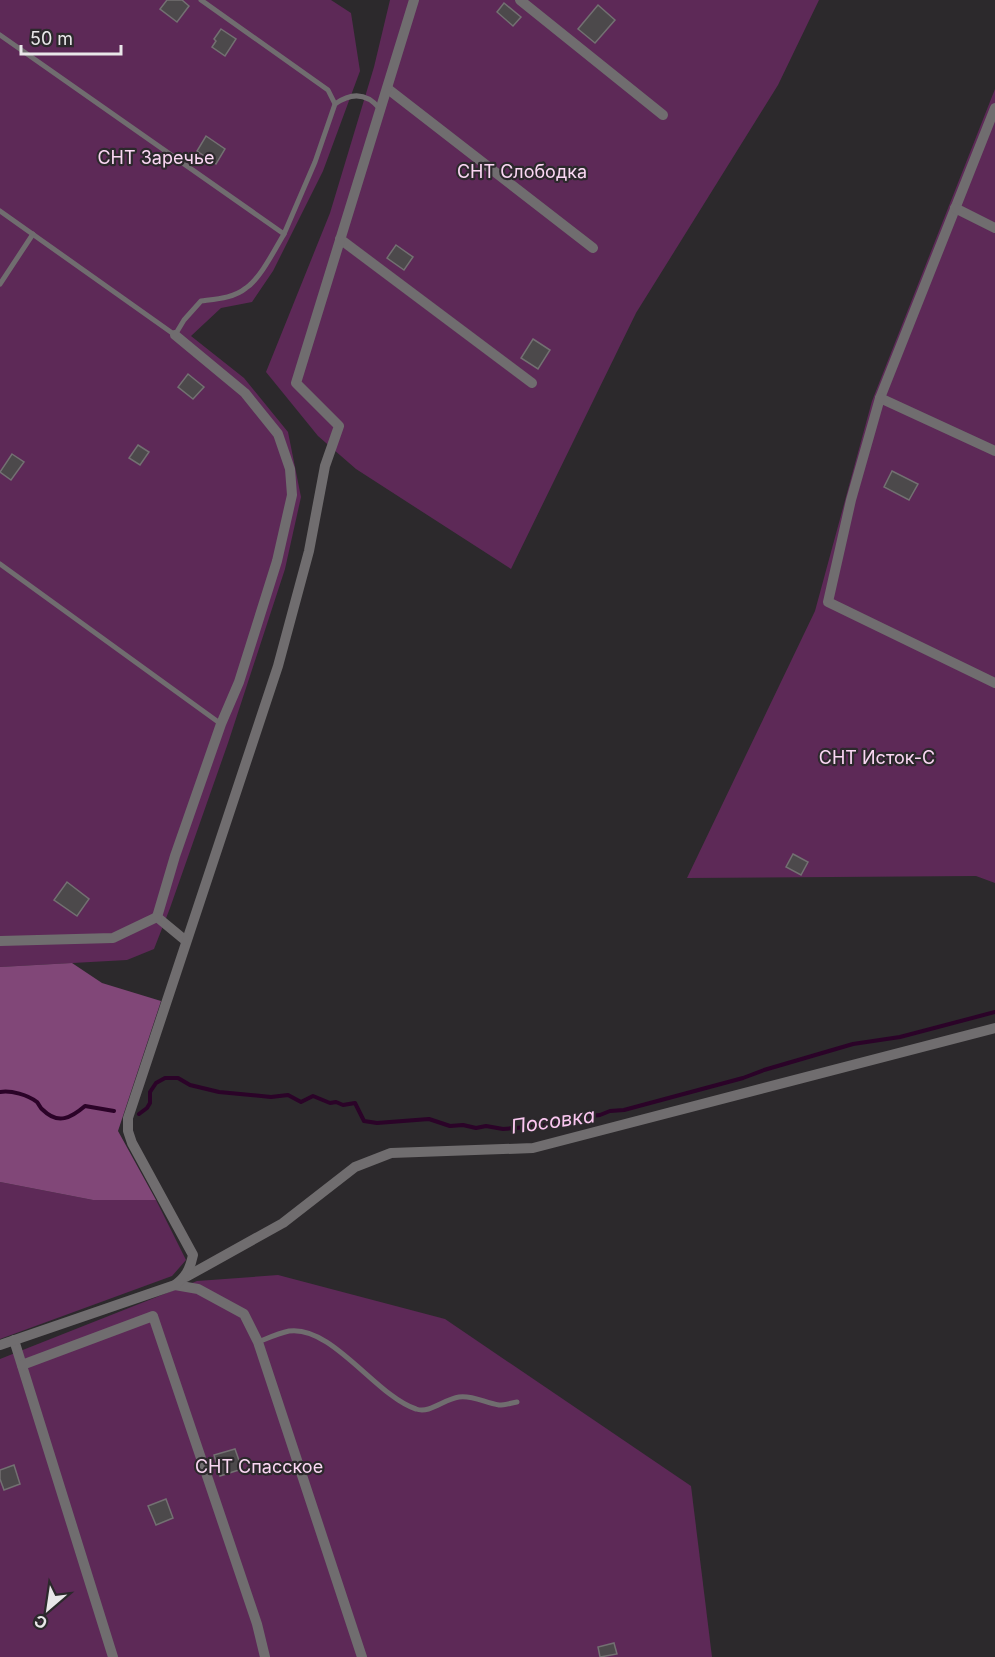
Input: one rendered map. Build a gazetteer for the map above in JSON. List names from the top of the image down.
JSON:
{
  "water": ["Посовка"],
  "parks": [
    "СНТ Заречье",
    "СНТ Слободка",
    "СНТ Исток-С",
    "СНТ Спасское"
  ],
  "scale_bar": "50 m",
  "north": "bottom left"
}
